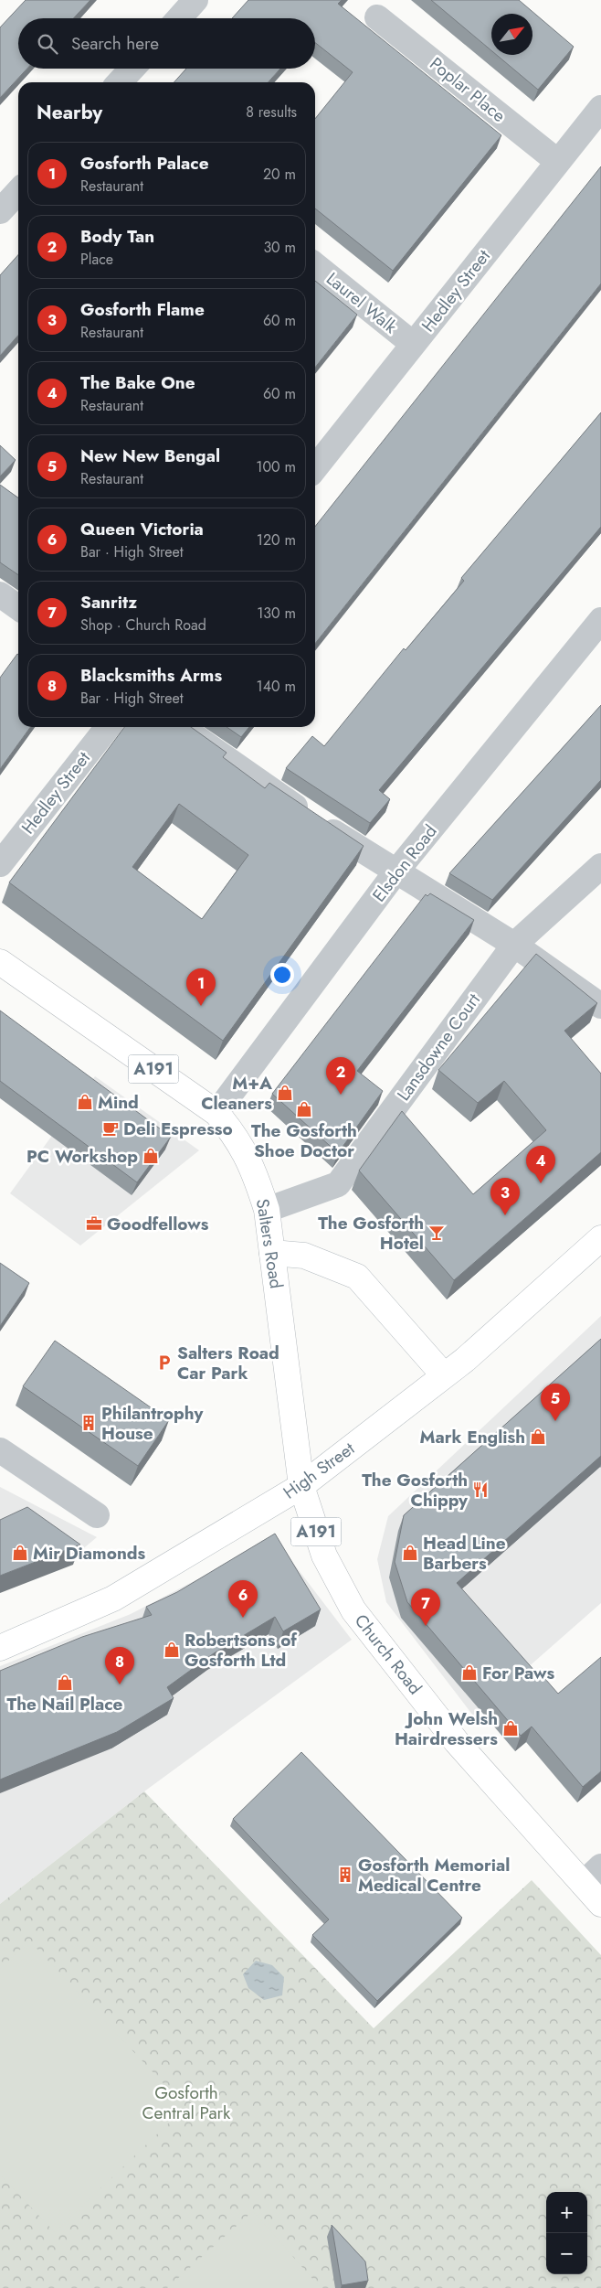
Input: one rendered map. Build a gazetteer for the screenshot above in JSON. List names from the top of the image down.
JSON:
{
  "streets": {
    "main road": [
      "A191",
      "Salters Road",
      "High Street",
      "Church Road"
    ],
    "street": [
      "Poplar Place",
      "Hedley Street",
      "Laurel Walk",
      "Elsdon Road",
      "Lansdowne Court"
    ]
  },
  "crossings": [
    ["Poplar Place", "Hedley Street"],
    ["Hedley Street", "Laurel Walk"],
    ["Elsdon Road", "Salters Road"],
    ["Lansdowne Court", "Salters Road"],
    ["Salters Road", "High Street"],
    ["Salters Road", "Church Road"],
    ["High Street", "Church Road"]
  ],
  "parks": ["Gosforth Central Park"],
  "places": {
    "shop": [
      "M+A Cleaners",
      "Mind",
      "The Gosforth Shoe Doctor",
      "PC Workshop",
      "Mark English",
      "Mir Diamonds",
      "Head Line Barbers",
      "Robertsons of Gosforth Ltd",
      "For Paws",
      "The Nail Place",
      "John Welsh Hairdressers"
    ],
    "cafe": ["Deli Espresso"],
    "office": ["Goodfellows"],
    "bar": ["The Gosforth Hotel"],
    "parking": ["Salters Road Car Park"],
    "building": ["Philantrophy House", "Gosforth Memorial Medical Centre"],
    "restaurant": ["The Gosforth Chippy"]
  },
  "north": "top right",
  "page": {
    "search": "Search here",
    "heading": ["Nearby", "8 results"],
    "list": [
      {
        "mark": "1",
        "name": "Gosforth Palace",
        "note": "Restaurant",
        "value": "20 m"
      },
      {
        "mark": "2",
        "name": "Body Tan",
        "note": "Place",
        "value": "30 m"
      },
      {
        "mark": "3",
        "name": "Gosforth Flame",
        "note": "Restaurant",
        "value": "60 m"
      },
      {
        "mark": "4",
        "name": "The Bake One",
        "note": "Restaurant",
        "value": "60 m"
      },
      {
        "mark": "5",
        "name": "New New Bengal",
        "note": "Restaurant",
        "value": "100 m"
      },
      {
        "mark": "6",
        "name": "Queen Victoria",
        "note": "Bar · High Street",
        "value": "120 m"
      },
      {
        "mark": "7",
        "name": "Sanritz",
        "note": "Shop · Church Road",
        "value": "130 m"
      },
      {
        "mark": "8",
        "name": "Blacksmiths Arms",
        "note": "Bar · High Street",
        "value": "140 m"
      }
    ],
    "pins": [
      "1",
      "2",
      "4",
      "3",
      "5",
      "6",
      "7",
      "8"
    ],
    "map_buttons": ["+", "−"]
  }
}
